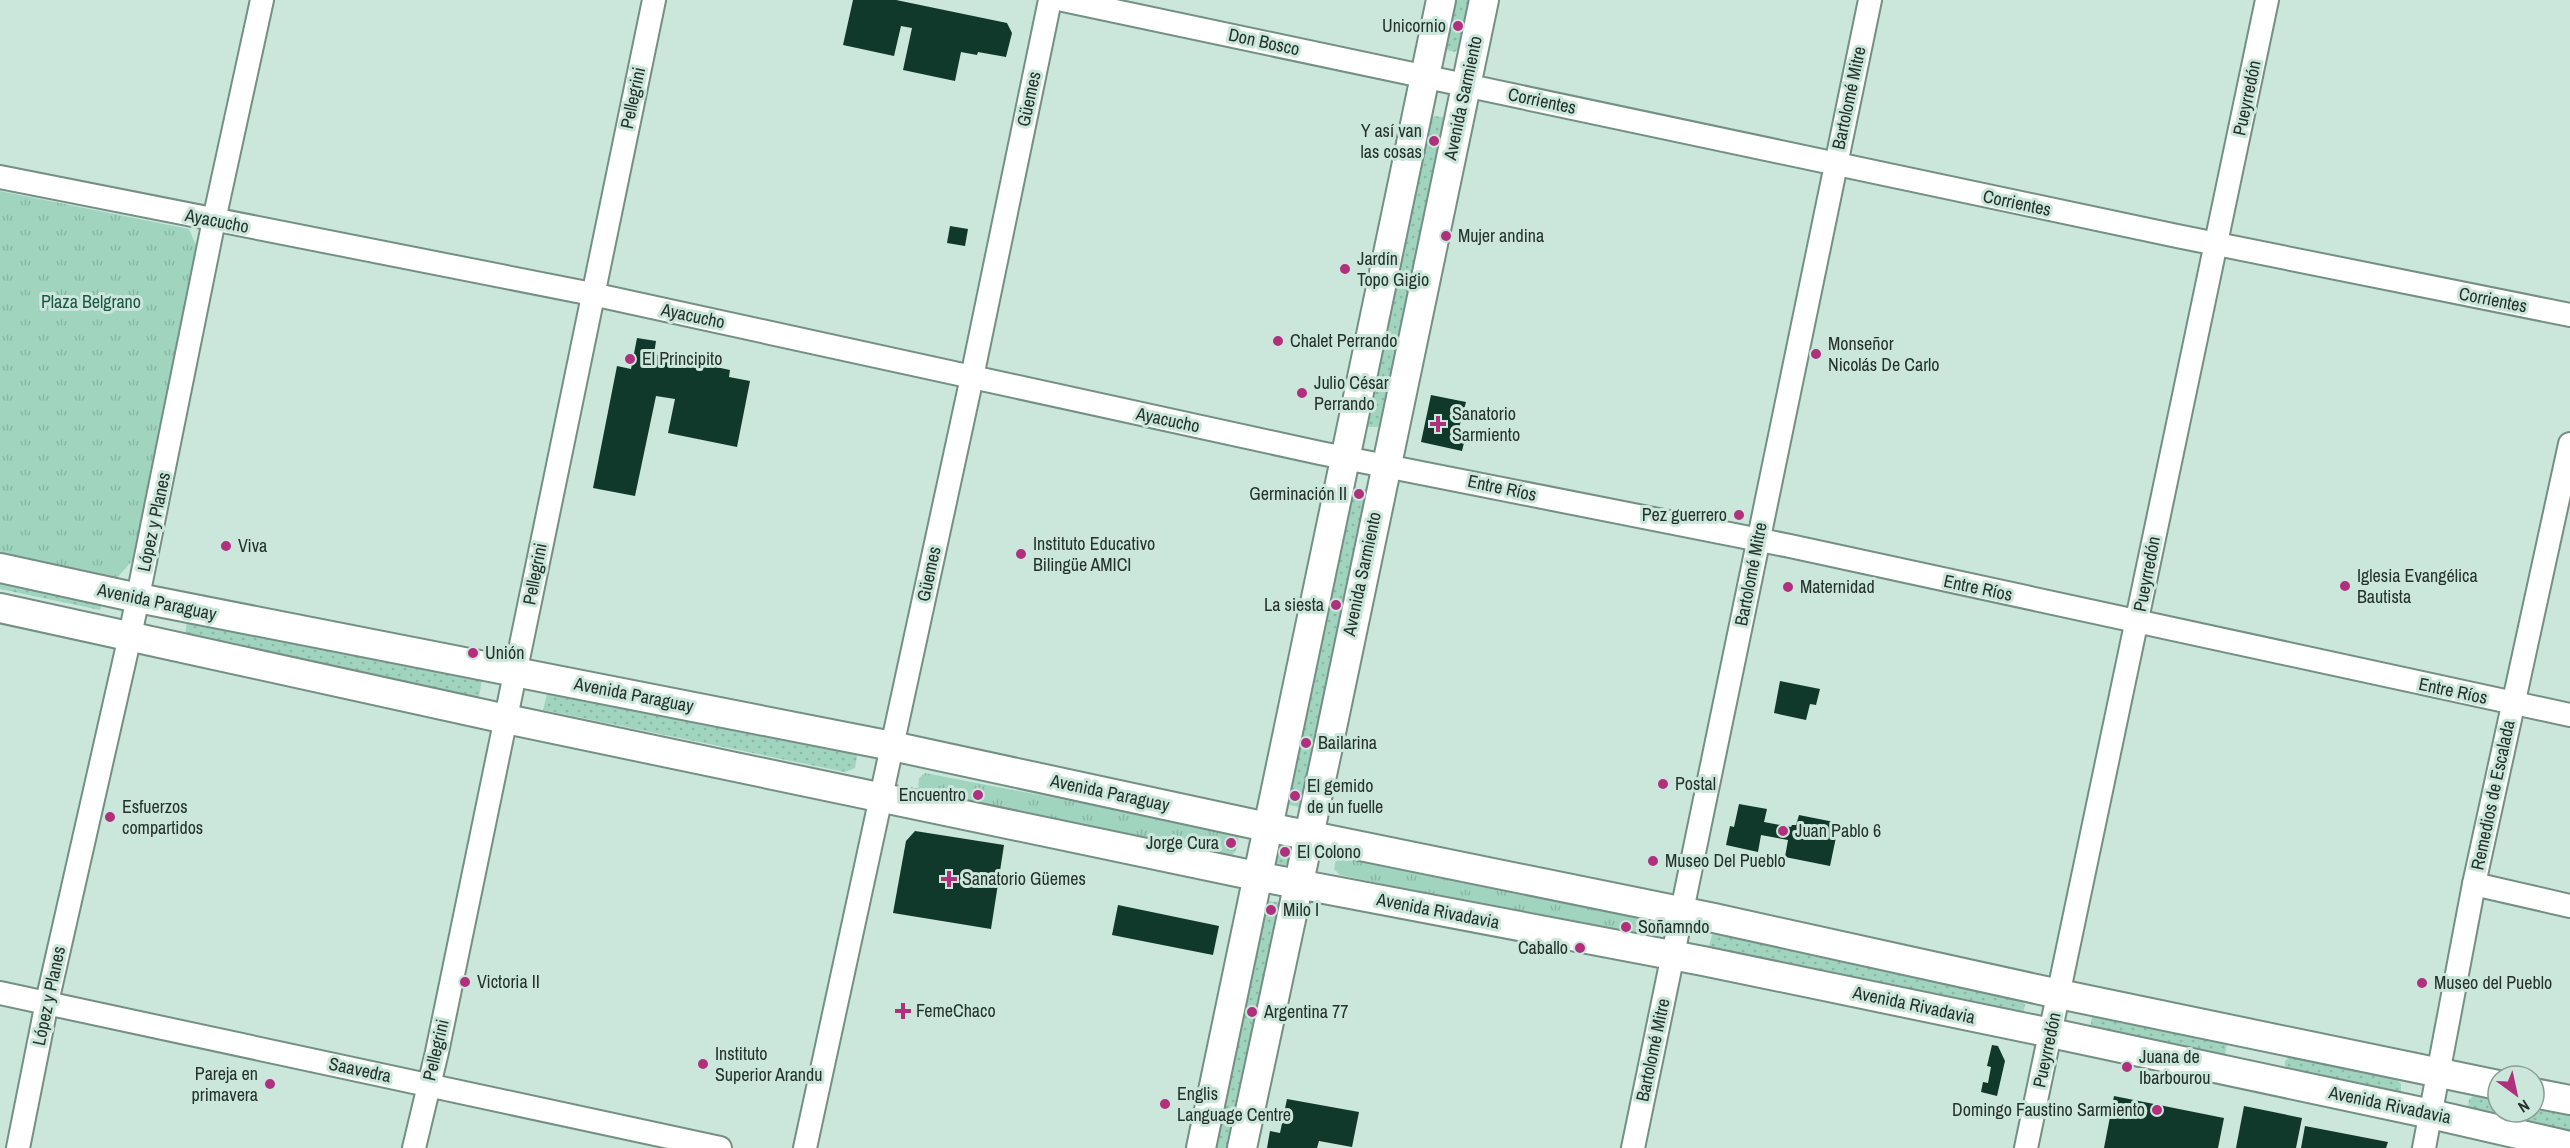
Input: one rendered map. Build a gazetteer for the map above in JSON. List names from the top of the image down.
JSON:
{
  "streets": {
    "main road": ["Avenida Sarmiento", "Avenida Paraguay", "Avenida Rivadavia"],
    "street": [
      "Don Bosco",
      "Pellegrini",
      "Bartolomé Mitre",
      "Pueyrredón",
      "Güemes",
      "Corrientes",
      "Ayacucho",
      "Entre Ríos",
      "López y Planes",
      "Remedios de Escalada",
      "Saavedra"
    ]
  },
  "crossings": [
    ["Don Bosco", "Avenida Sarmiento"],
    ["Don Bosco", "Corrientes"],
    ["Pellegrini", "Ayacucho"],
    ["Pellegrini", "Avenida Paraguay"],
    ["Pellegrini", "Saavedra"],
    ["Avenida Sarmiento", "Corrientes"],
    ["Avenida Sarmiento", "Ayacucho"],
    ["Avenida Sarmiento", "Entre Ríos"],
    ["Avenida Sarmiento", "Avenida Rivadavia"],
    ["Bartolomé Mitre", "Corrientes"],
    ["Bartolomé Mitre", "Entre Ríos"],
    ["Bartolomé Mitre", "Avenida Rivadavia"],
    ["Pueyrredón", "Corrientes"],
    ["Pueyrredón", "Entre Ríos"],
    ["Pueyrredón", "Avenida Rivadavia"],
    ["Güemes", "Ayacucho"],
    ["Güemes", "Avenida Paraguay"],
    ["Ayacucho", "Entre Ríos"],
    ["Ayacucho", "López y Planes"],
    ["Entre Ríos", "Remedios de Escalada"],
    ["López y Planes", "Avenida Paraguay"],
    ["López y Planes", "Saavedra"],
    ["Remedios de Escalada", "Avenida Rivadavia"]
  ],
  "parks": ["Plaza Belgrano"],
  "places": {
    "other": [
      "Unicornio",
      "Y así van las cosas",
      "Mujer andina",
      "Jardín Topo Gigio",
      "Chalet Perrando",
      "Monseñor Nicolás De Carlo",
      "El Principito",
      "Julio César Perrando",
      "Germinación II",
      "Pez guerrero",
      "Viva",
      "Instituto Educativo Bilingüe AMICI",
      "Iglesia Evangélica Bautista",
      "Maternidad",
      "La siesta",
      "Unión",
      "Bailarina",
      "Postal",
      "Encuentro",
      "El gemido de un fuelle",
      "Esfuerzos compartidos",
      "Juan Pablo 6",
      "Jorge Cura",
      "El Colono",
      "Museo Del Pueblo",
      "Milo I",
      "Soñamndo",
      "Caballo",
      "Victoria II",
      "Museo del Pueblo",
      "Argentina 77",
      "Instituto Superior Arandu",
      "Juana de Ibarbourou",
      "Pareja en primavera",
      "Englis Language Centre",
      "Domingo Faustino Sarmiento"
    ],
    "health": ["Sanatorio Sarmiento", "Sanatorio Güemes", "FemeChaco"]
  },
  "north": "bottom right"
}
